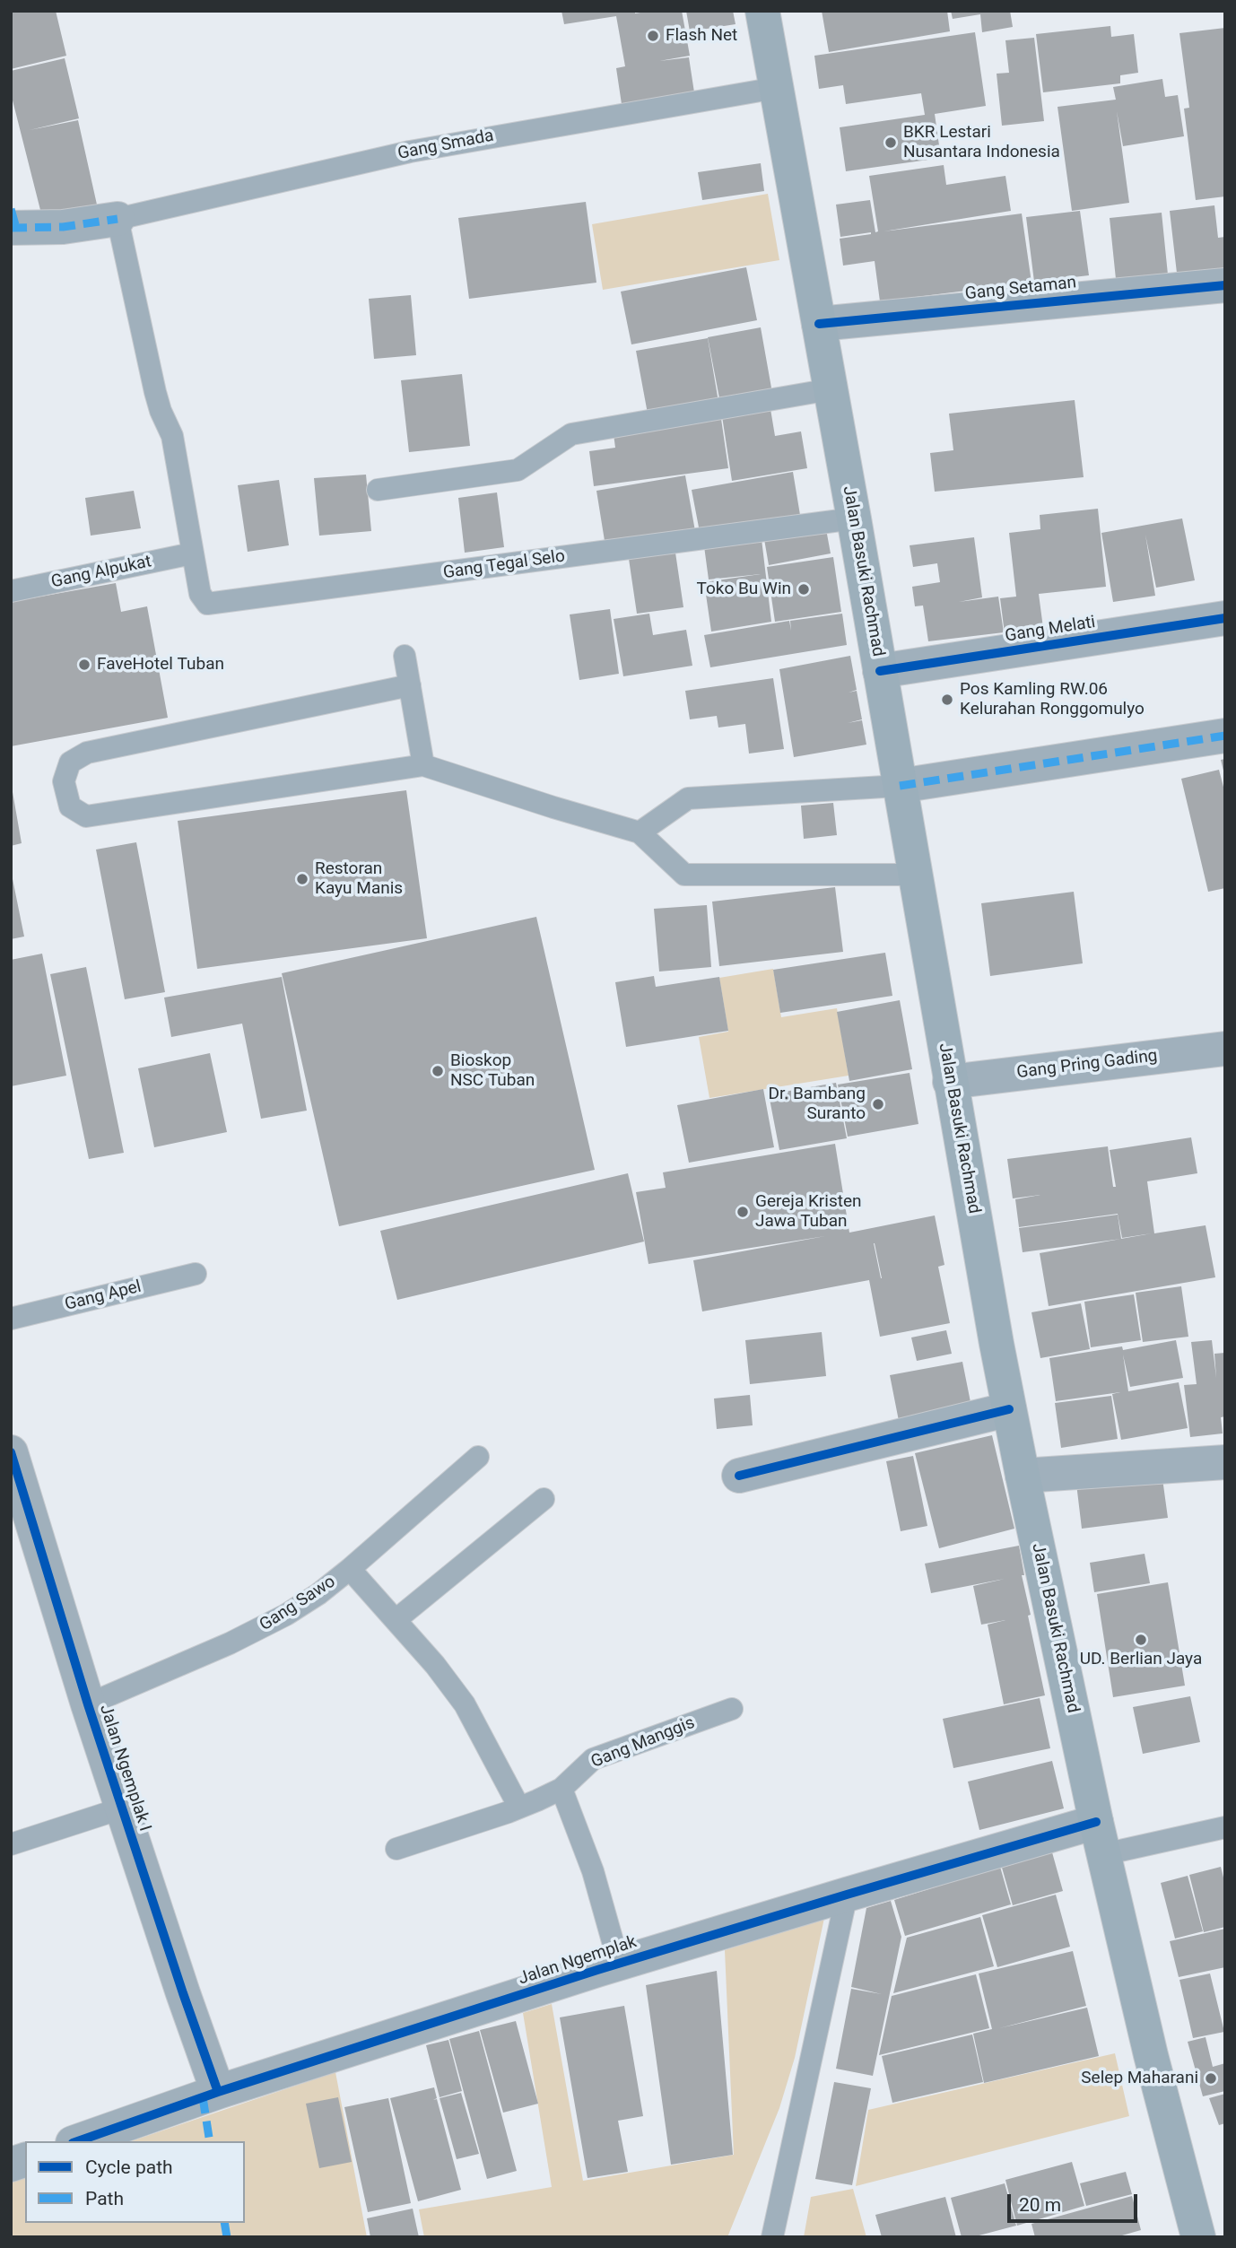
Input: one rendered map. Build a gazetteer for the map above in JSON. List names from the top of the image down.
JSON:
{
  "streets": {
    "main road": ["Jalan Basuki Rachmad"],
    "street": [
      "Gang Setaman",
      "Gang Melati",
      "Gang Pring Gading",
      "Jalan Ngemplak I",
      "Jalan Ngemplak"
    ],
    "lane": [
      "Gang Smada",
      "Gang Tegal Selo",
      "Gang Alpukat",
      "Gang Apel",
      "Gang Sawo",
      "Gang Manggis"
    ]
  },
  "crossings": [
    ["Gang Smada", "Jalan Basuki Rachmad"],
    ["Gang Setaman", "Jalan Basuki Rachmad"],
    ["Gang Tegal Selo", "Jalan Basuki Rachmad"],
    ["Gang Tegal Selo", "Gang Alpukat"],
    ["Jalan Basuki Rachmad", "Gang Melati"],
    ["Jalan Basuki Rachmad", "Gang Pring Gading"],
    ["Jalan Basuki Rachmad", "Jalan Ngemplak"],
    ["Gang Sawo", "Jalan Ngemplak I"],
    ["Jalan Ngemplak I", "Jalan Ngemplak"]
  ],
  "places": [
    "Flash Net",
    "BKR Lestari Nusantara Indonesia",
    "Toko Bu Win",
    "FaveHotel Tuban",
    "Pos Kamling RW.06 Kelurahan Ronggomulyo",
    "Restoran Kayu Manis",
    "Bioskop NSC Tuban",
    "Dr. Bambang Suranto",
    "Gereja Kristen Jawa Tuban",
    "UD. Berlian Jaya",
    "Selep Maharani"
  ],
  "legend": ["Cycle path", "Path"],
  "scale_bar": "20 m"
}
